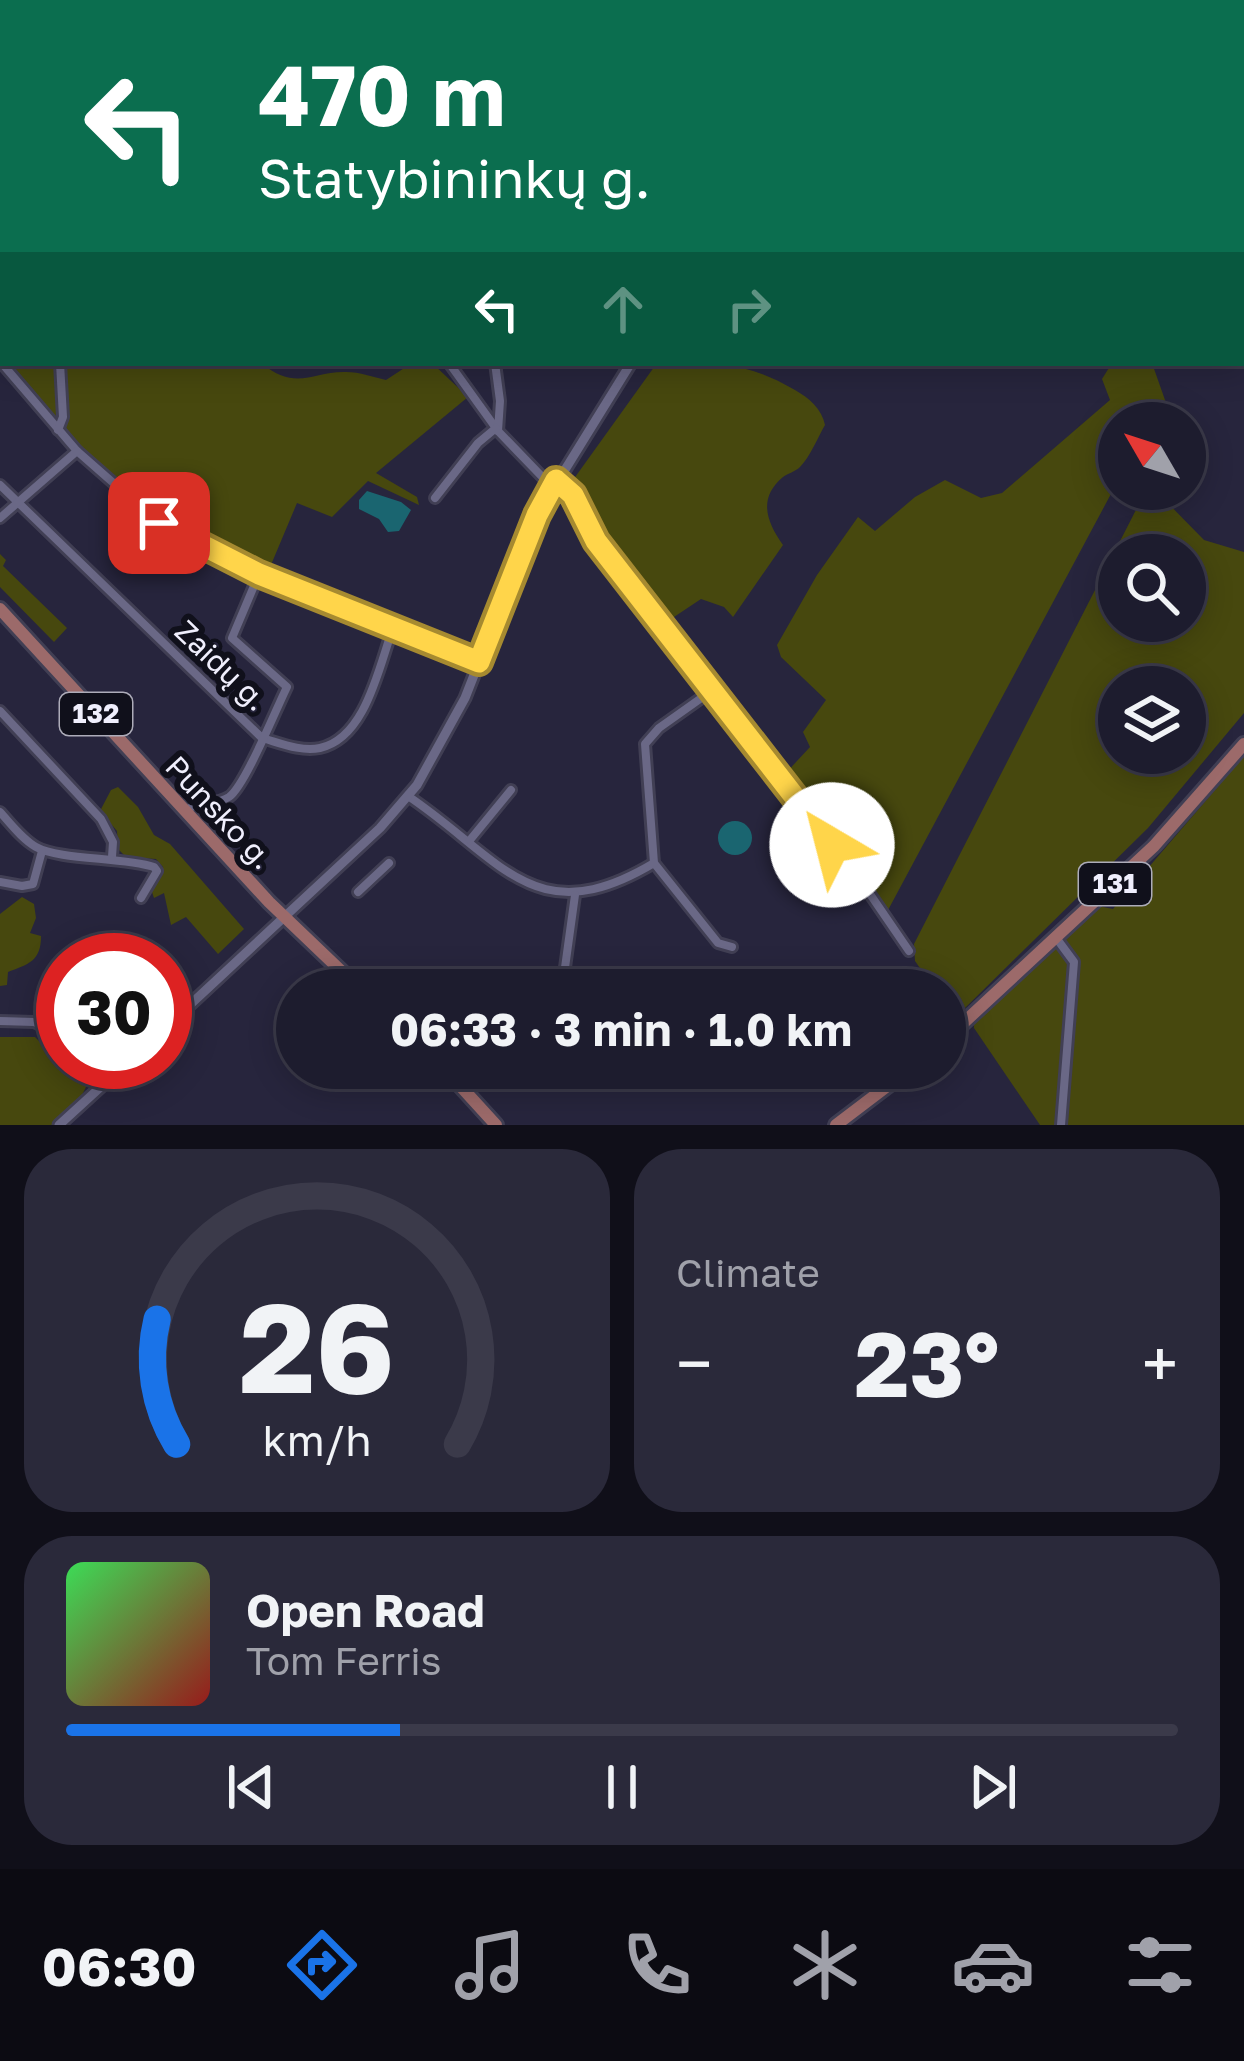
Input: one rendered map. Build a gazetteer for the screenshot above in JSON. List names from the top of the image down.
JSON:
{
  "streets": {
    "main road": ["132", "Punsko g.", "131"],
    "street": ["Zaidų g."]
  },
  "north": "top left",
  "page": {
    "turn": ["470 m", "Statybininkų g."],
    "limit": "30",
    "trip": "06:33 · 3 min · 1.0 km",
    "tile": "Climate",
    "heat": ["−", "23°", "+"],
    "song": ["Open Road", "Tom Ferris"],
    "tabs": "06:30",
    "gauge": ["26", "km/h"]
  }
}
